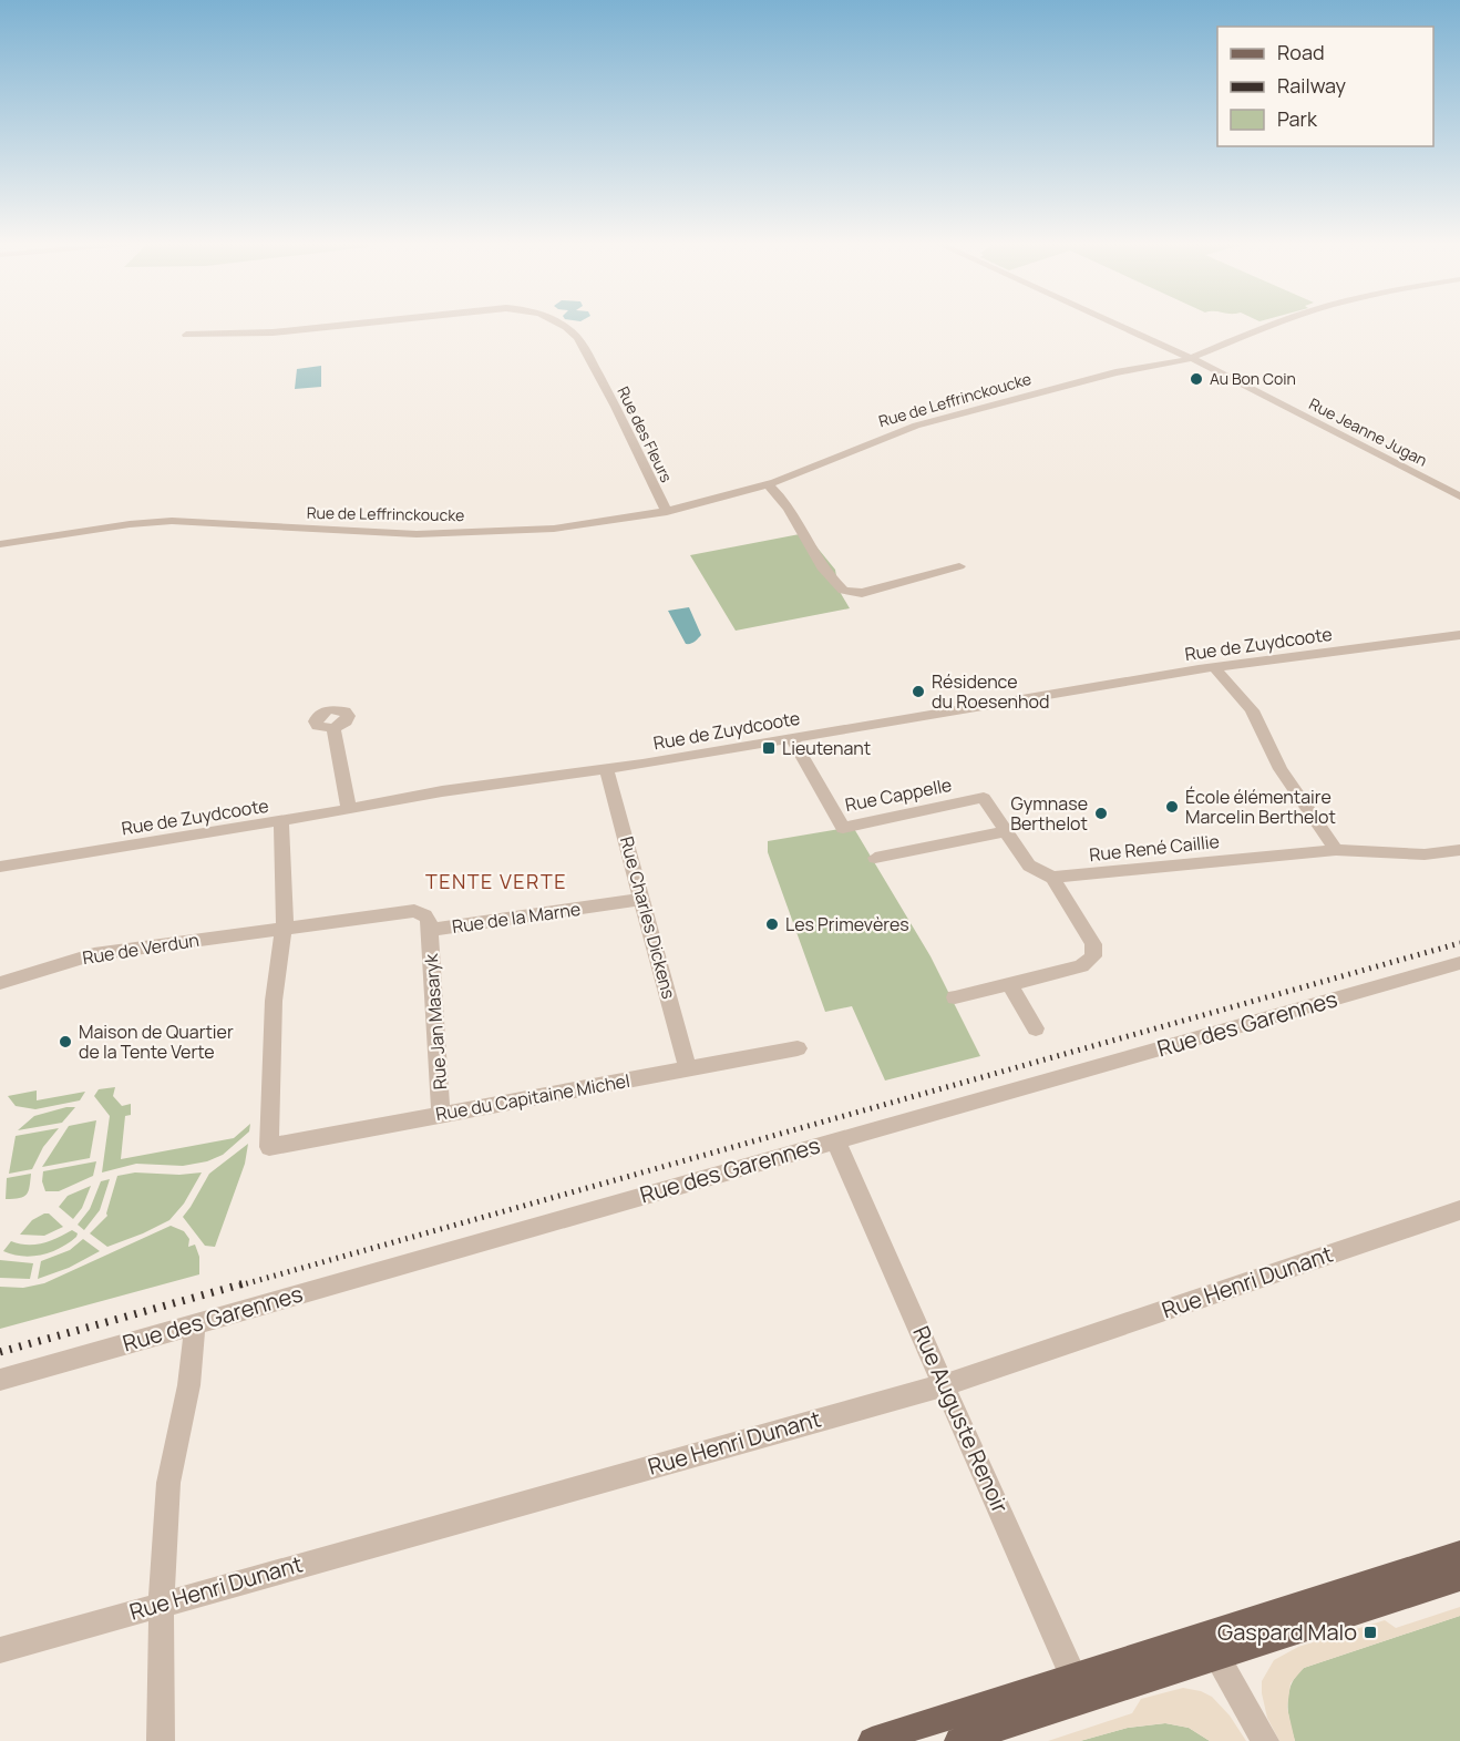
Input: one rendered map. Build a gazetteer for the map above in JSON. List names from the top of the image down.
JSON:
{
  "streets": {
    "street": [
      "Rue de Leffrinckoucke",
      "Rue Jeanne Jugan",
      "Rue des Fleurs",
      "Rue de Zuydcoote",
      "Rue Cappelle",
      "Rue René Caillie",
      "Rue de la Marne",
      "Rue Charles Dickens",
      "Rue de Verdun",
      "Rue Jan Masaryk",
      "Rue des Garennes",
      "Rue du Capitaine Michel",
      "Rue Henri Dunant",
      "Rue Auguste Renoir"
    ]
  },
  "crossings": [
    ["Rue de Leffrinckoucke", "Rue Jeanne Jugan"],
    ["Rue de Leffrinckoucke", "Rue des Fleurs"],
    ["Rue de Zuydcoote", "Rue Cappelle"],
    ["Rue de Zuydcoote", "Rue Charles Dickens"],
    ["Rue de la Marne", "Rue Charles Dickens"],
    ["Rue de la Marne", "Rue de Verdun"],
    ["Rue de la Marne", "Rue Jan Masaryk"],
    ["Rue de la Marne", "Rue du Capitaine Michel"],
    ["Rue Charles Dickens", "Rue du Capitaine Michel"],
    ["Rue de Verdun", "Rue du Capitaine Michel"],
    ["Rue Jan Masaryk", "Rue du Capitaine Michel"],
    ["Rue des Garennes", "Rue Auguste Renoir"],
    ["Rue Henri Dunant", "Rue Auguste Renoir"]
  ],
  "districts": ["TENTE VERTE"],
  "places": {
    "other": [
      "Au Bon Coin",
      "Résidence du Roesenhod",
      "École élémentaire Marcelin Berthelot",
      "Gymnase Berthelot",
      "Les Primevères",
      "Maison de Quartier de la Tente Verte"
    ],
    "transit": ["Lieutenant", "Gaspard Malo"]
  },
  "legend": ["Road", "Railway", "Park"]
}
